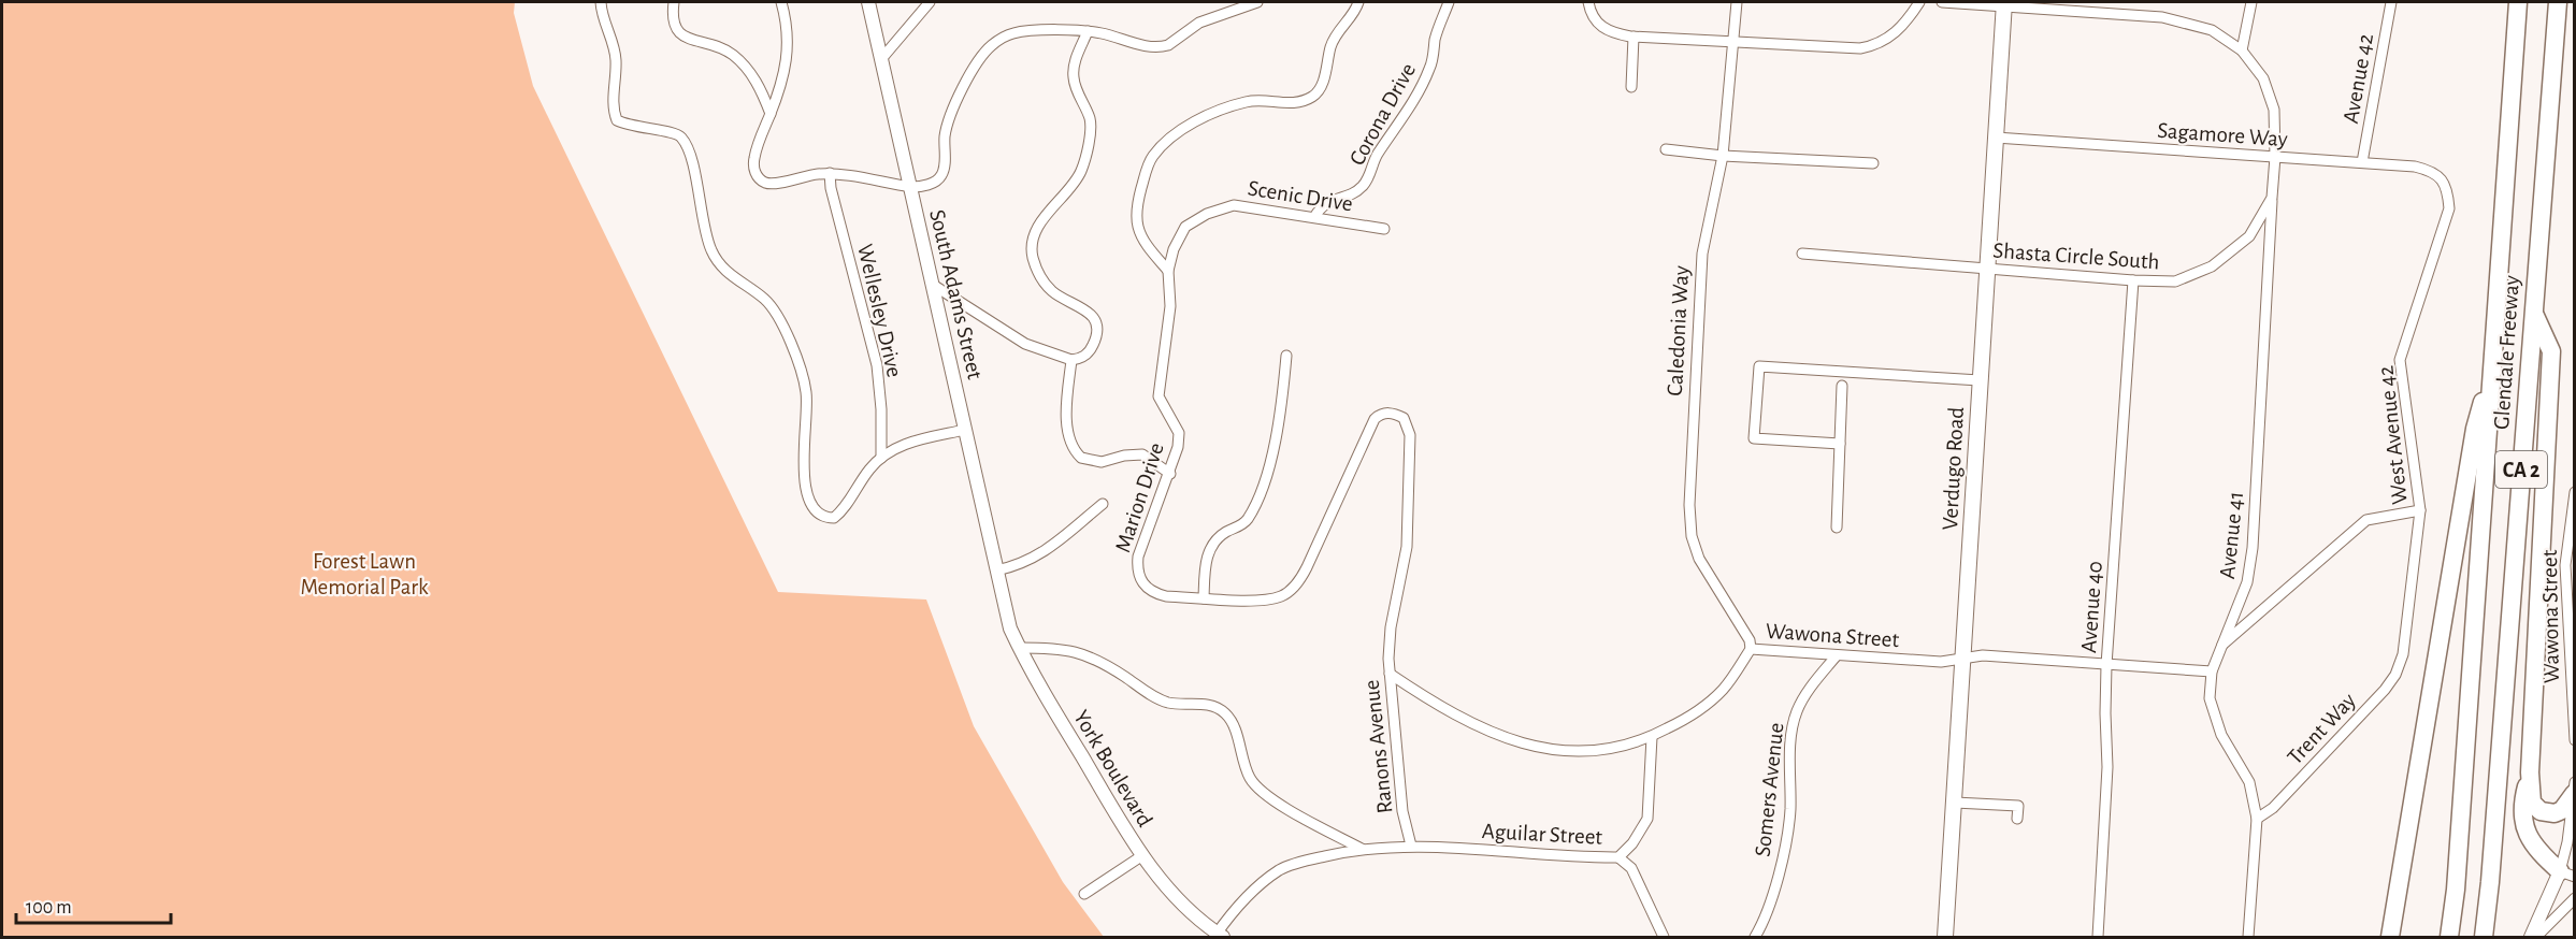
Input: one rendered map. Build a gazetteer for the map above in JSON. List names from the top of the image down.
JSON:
{
  "streets": {
    "highway": ["Glendale Freeway", "CA 2"],
    "main road": ["Verdugo Road"],
    "street": [
      "Avenue 42",
      "Corona Drive",
      "Sagamore Way",
      "Scenic Drive",
      "Shasta Circle South",
      "South Adams Street",
      "Wellesley Drive",
      "Caledonia Way",
      "West Avenue 42",
      "Marion Drive",
      "Avenue 41",
      "Avenue 40",
      "Wawona Street",
      "Trent Way",
      "Ranons Avenue",
      "York Boulevard",
      "Somers Avenue",
      "Aguilar Street"
    ]
  },
  "crossings": [
    ["Avenue 42", "Sagamore Way"],
    ["Corona Drive", "Scenic Drive"],
    ["Sagamore Way", "Shasta Circle South"],
    ["Sagamore Way", "West Avenue 42"],
    ["Sagamore Way", "Verdugo Road"],
    ["Scenic Drive", "Marion Drive"],
    ["Shasta Circle South", "Verdugo Road"],
    ["Shasta Circle South", "Avenue 41"],
    ["Shasta Circle South", "Avenue 40"],
    ["South Adams Street", "York Boulevard"],
    ["Caledonia Way", "Wawona Street"],
    ["West Avenue 42", "Trent Way"],
    ["Verdugo Road", "Wawona Street"],
    ["Marion Drive", "Ranons Avenue"],
    ["Avenue 41", "Wawona Street"],
    ["Avenue 41", "Trent Way"],
    ["Avenue 40", "Wawona Street"],
    ["Wawona Street", "Ranons Avenue"],
    ["Wawona Street", "Somers Avenue"],
    ["Wawona Street", "Aguilar Street"],
    ["Ranons Avenue", "York Boulevard"],
    ["Ranons Avenue", "Aguilar Street"]
  ],
  "parks": ["Forest Lawn Memorial Park"],
  "scale_bar": "100 m"
}
